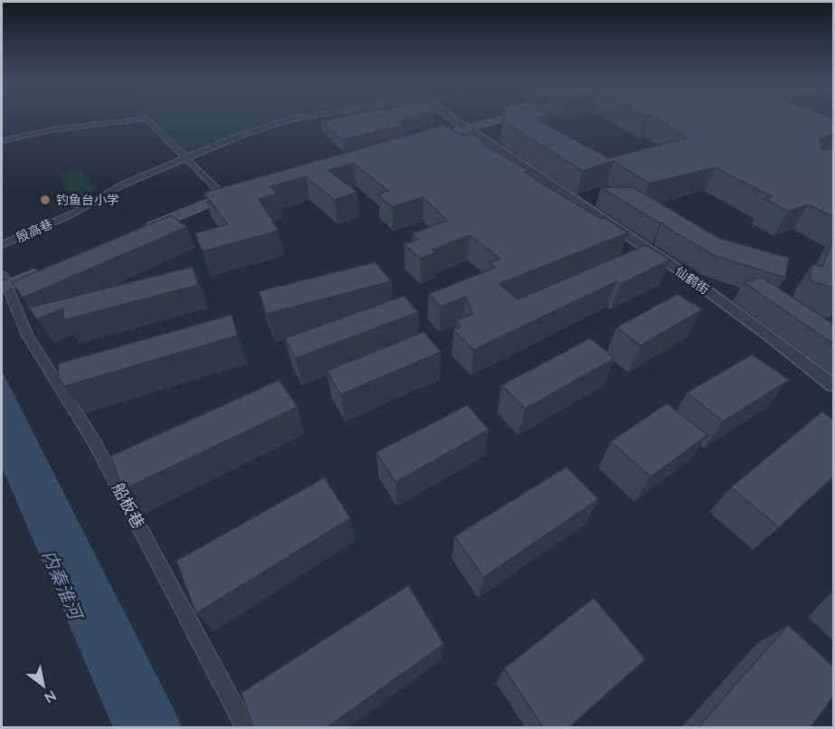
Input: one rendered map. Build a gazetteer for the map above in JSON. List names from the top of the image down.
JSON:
{
  "streets": {
    "street": ["殷高巷", "仙鹤街", "船板巷"]
  },
  "water": ["内秦淮河"],
  "places": ["钓鱼台小学"],
  "north": "bottom right"
}
